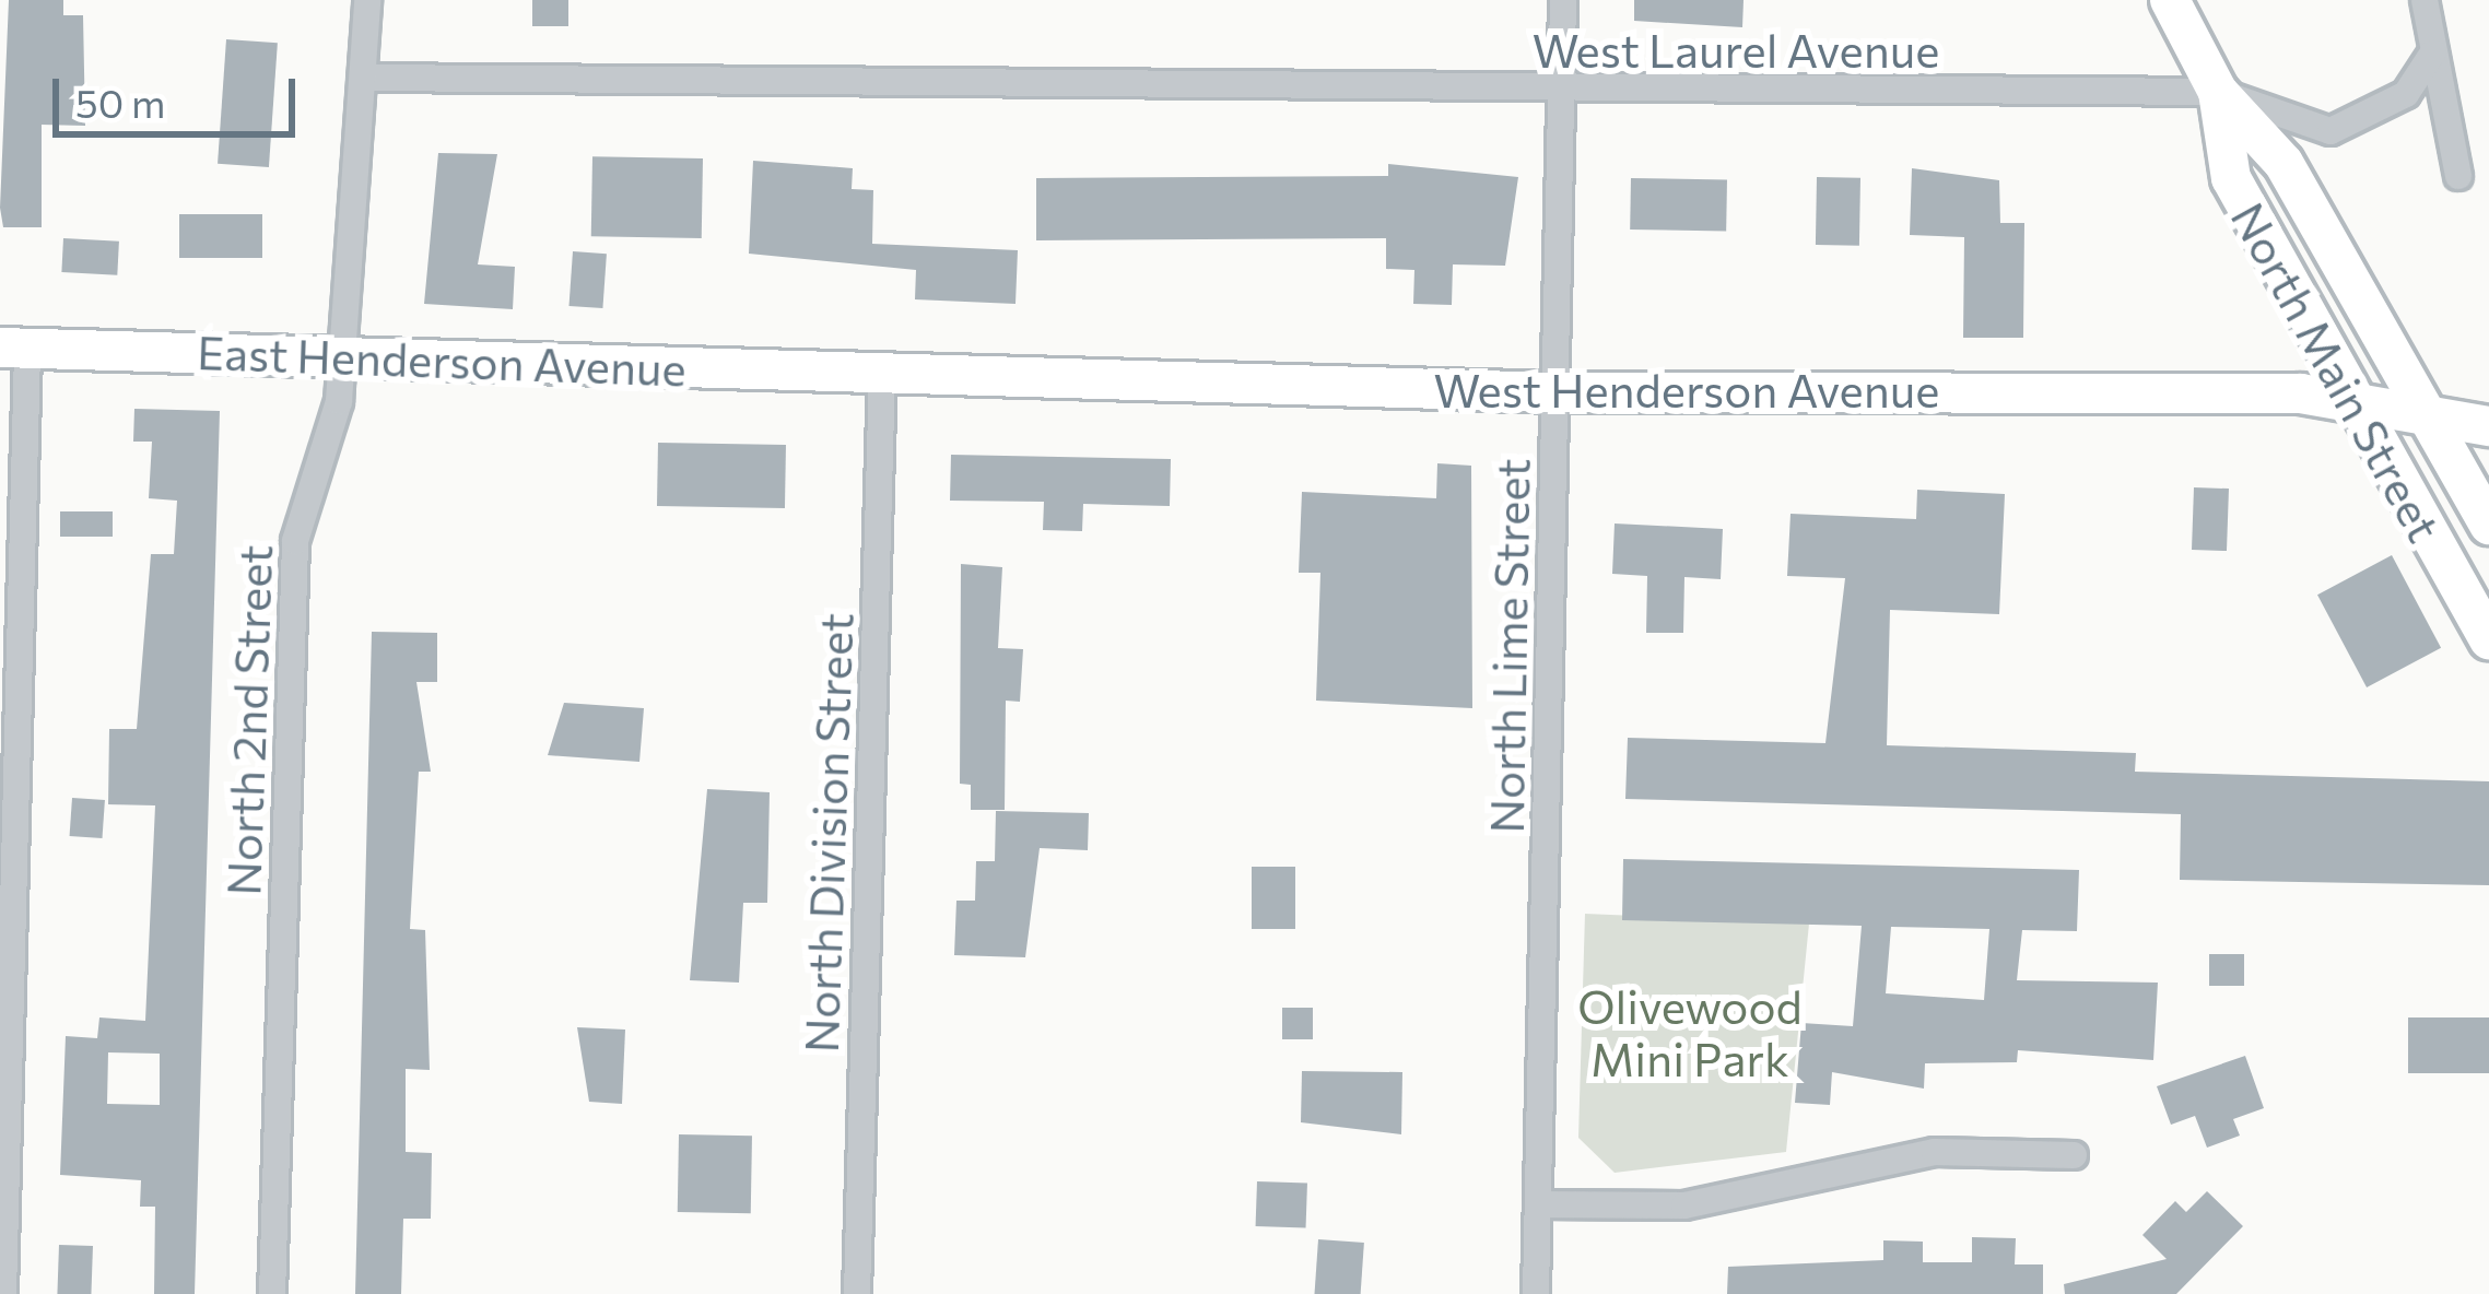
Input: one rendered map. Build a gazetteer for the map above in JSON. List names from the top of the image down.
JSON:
{
  "streets": {
    "main road": ["East Henderson Avenue", "North Main Street", "West Henderson Avenue"],
    "street": [
      "West Laurel Avenue",
      "North Lime Street",
      "North 2nd Street",
      "North Division Street"
    ]
  },
  "crossings": [
    ["West Laurel Avenue", "North Main Street"],
    ["West Laurel Avenue", "North Lime Street"],
    ["West Laurel Avenue", "North 2nd Street"],
    ["East Henderson Avenue", "West Henderson Avenue"],
    ["East Henderson Avenue", "North 2nd Street"],
    ["East Henderson Avenue", "North Division Street"],
    ["North Main Street", "West Henderson Avenue"],
    ["West Henderson Avenue", "North Lime Street"],
    ["West Henderson Avenue", "North Division Street"]
  ],
  "parks": ["Olivewood Mini Park"],
  "scale_bar": "50 m"
}
